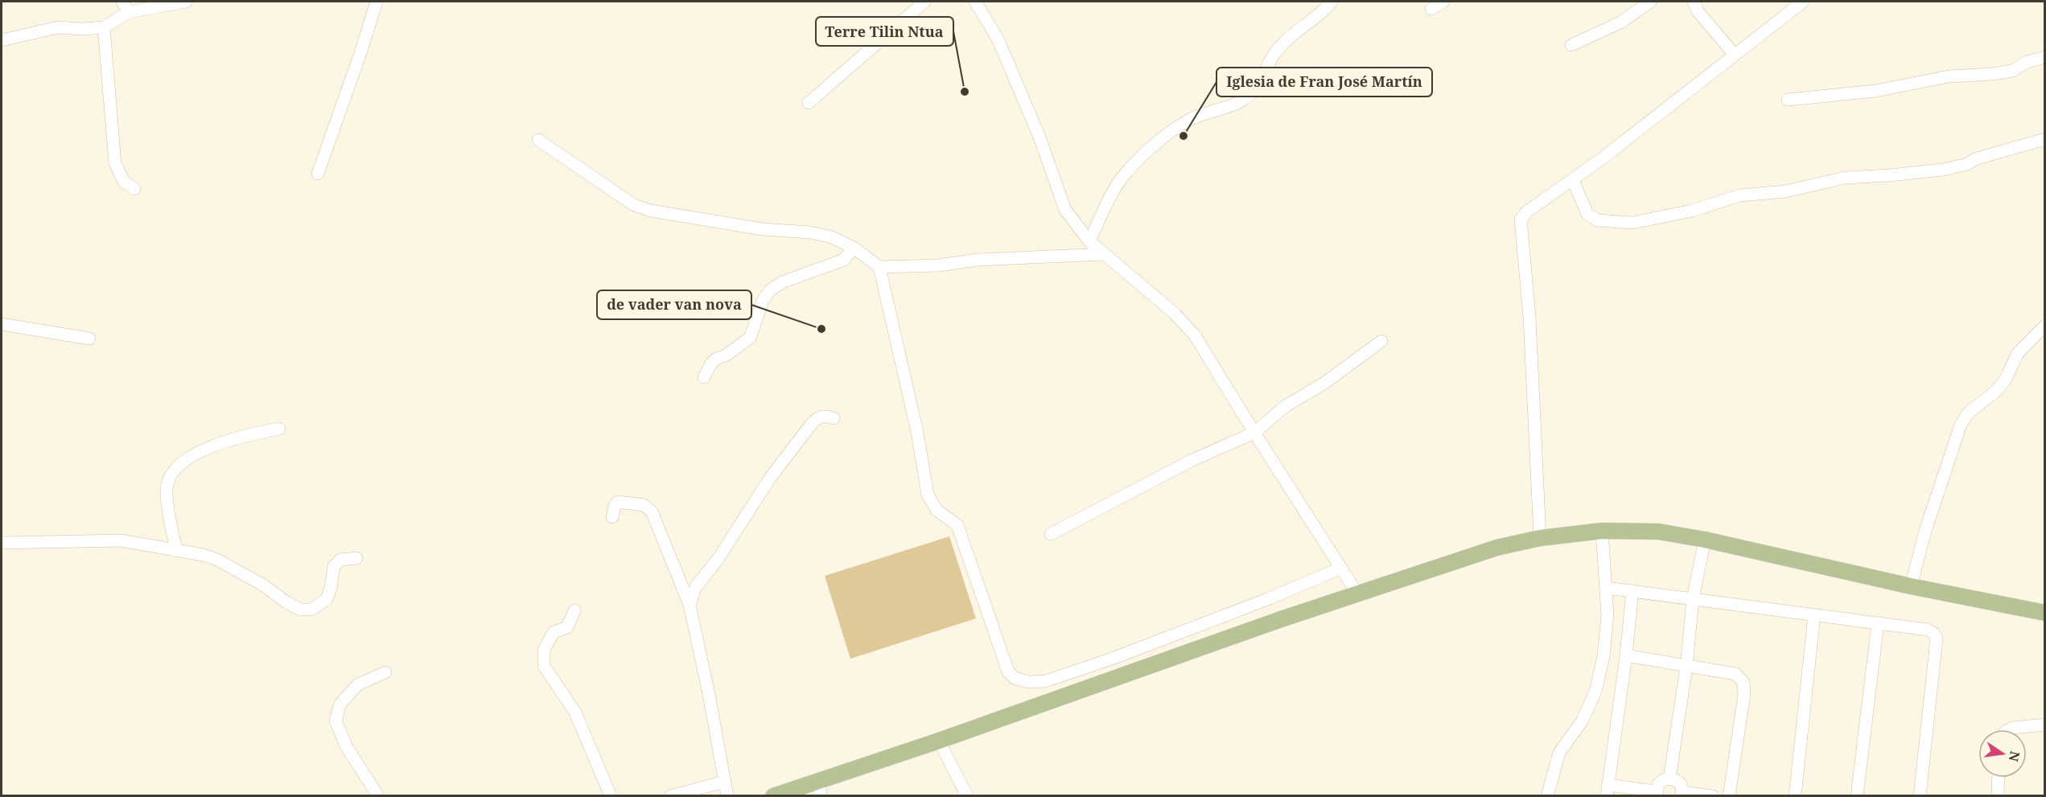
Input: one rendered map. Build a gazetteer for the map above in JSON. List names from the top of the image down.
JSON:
{
  "places": ["Terre Tilin Ntua", "Iglesia de Fran José Martín", "de vader van nova"],
  "north": "right"
}
